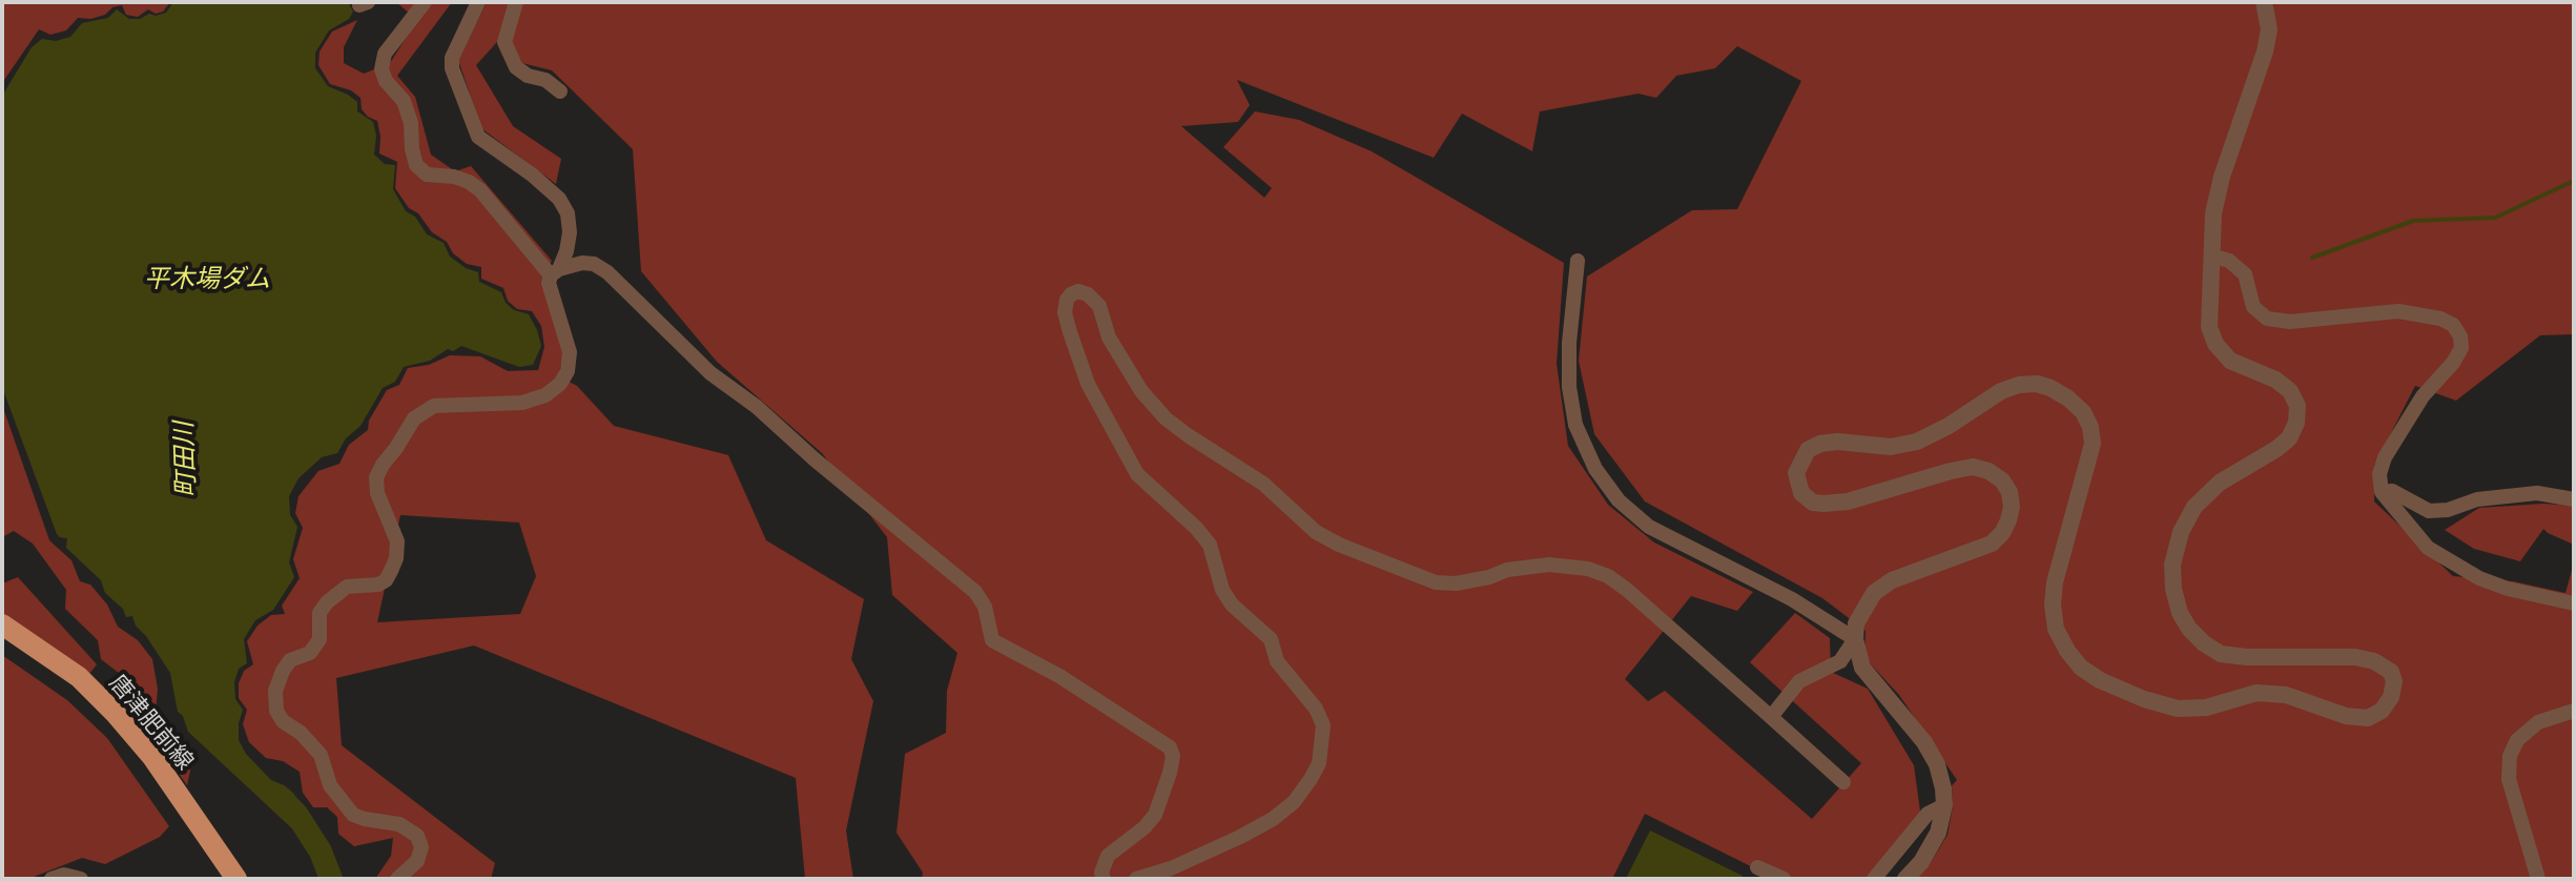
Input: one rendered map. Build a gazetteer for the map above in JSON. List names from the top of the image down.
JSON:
{
  "streets": {
    "main road": ["唐津肥前線"]
  },
  "water": ["平木場ダム", "町田川"]
}
